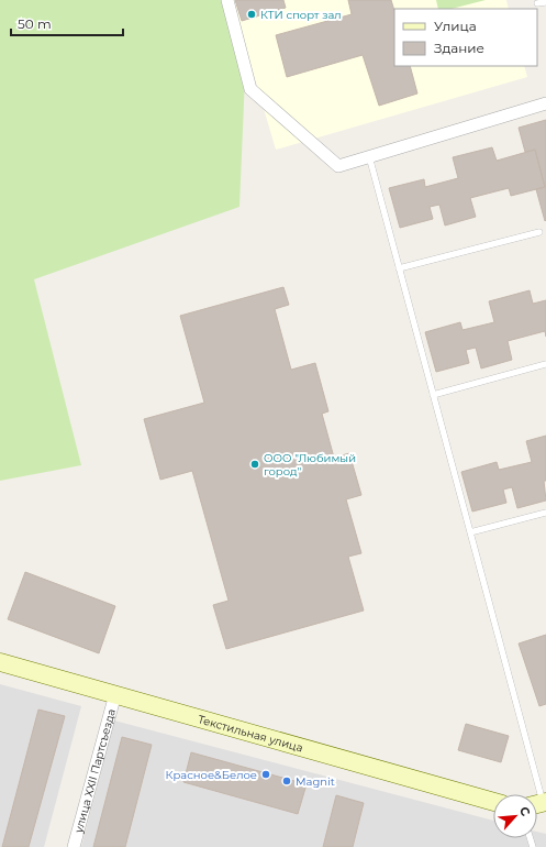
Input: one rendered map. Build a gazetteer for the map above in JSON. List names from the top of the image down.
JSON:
{
  "streets": {
    "main road": ["Текстильная улица"],
    "street": ["улица XXII Партсъезда"]
  },
  "crossings": [
    ["Текстильная улица", "улица XXII Партсъезда"]
  ],
  "places": [
    "КТИ спорт зал",
    "ООО \"Любимый город\"",
    "Красное&Белое",
    "Magnit"
  ],
  "legend": ["Улица", "Здание"],
  "scale_bar": "50 m",
  "north": "top right"
}
